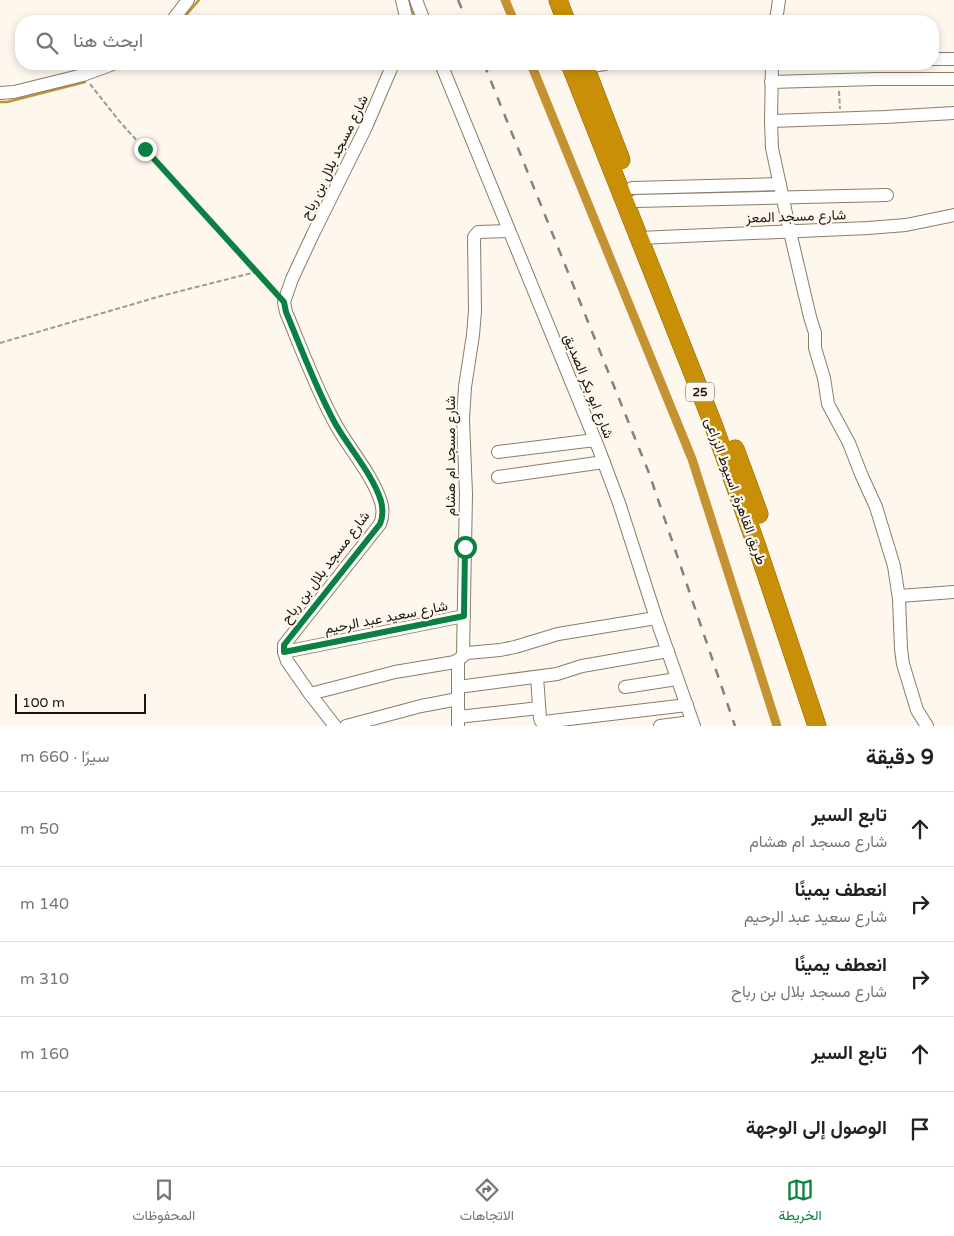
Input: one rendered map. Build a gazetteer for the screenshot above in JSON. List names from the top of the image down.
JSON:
{
  "streets": {
    "highway": ["25", "طريق القاهرة, اسيوط الزراعى"],
    "street": [
      "شارع مسجد بلال بن رباح",
      "شارع مسجد المعز",
      "شارع ابو بكر الصديق",
      "شارع مسجد ام هشام",
      "شارع سعيد عبد الرحيم"
    ]
  },
  "crossings": [
    ["شارع مسجد بلال بن رباح", "شارع سعيد عبد الرحيم"],
    ["شارع مسجد المعز", "طريق القاهرة, اسيوط الزراعى"],
    ["شارع ابو بكر الصديق", "شارع مسجد ام هشام"],
    ["شارع مسجد ام هشام", "شارع سعيد عبد الرحيم"]
  ],
  "scale_bar": "100 m",
  "page": {
    "search": "ابحث هنا",
    "scale": "100 m",
    "heading": ["9 دقيقة", "سيرًا · 660 m"],
    "list": [
      ["تابع السير", "شارع مسجد ام هشام", "50 m"],
      ["انعطف يمينًا", "شارع سعيد عبد الرحيم", "140 m"],
      ["انعطف يمينًا", "شارع مسجد بلال بن رباح", "310 m"],
      ["تابع السير", "160 m"],
      "الوصول إلى الوجهة"
    ],
    "nav": ["الخريطة", "الاتجاهات", "المحفوظات"]
  }
}
